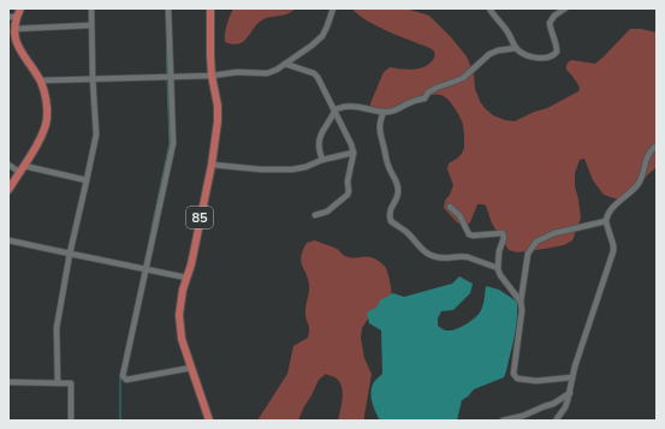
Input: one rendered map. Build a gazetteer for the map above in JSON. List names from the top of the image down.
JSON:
{
  "streets": {
    "main road": ["85"]
  }
}
